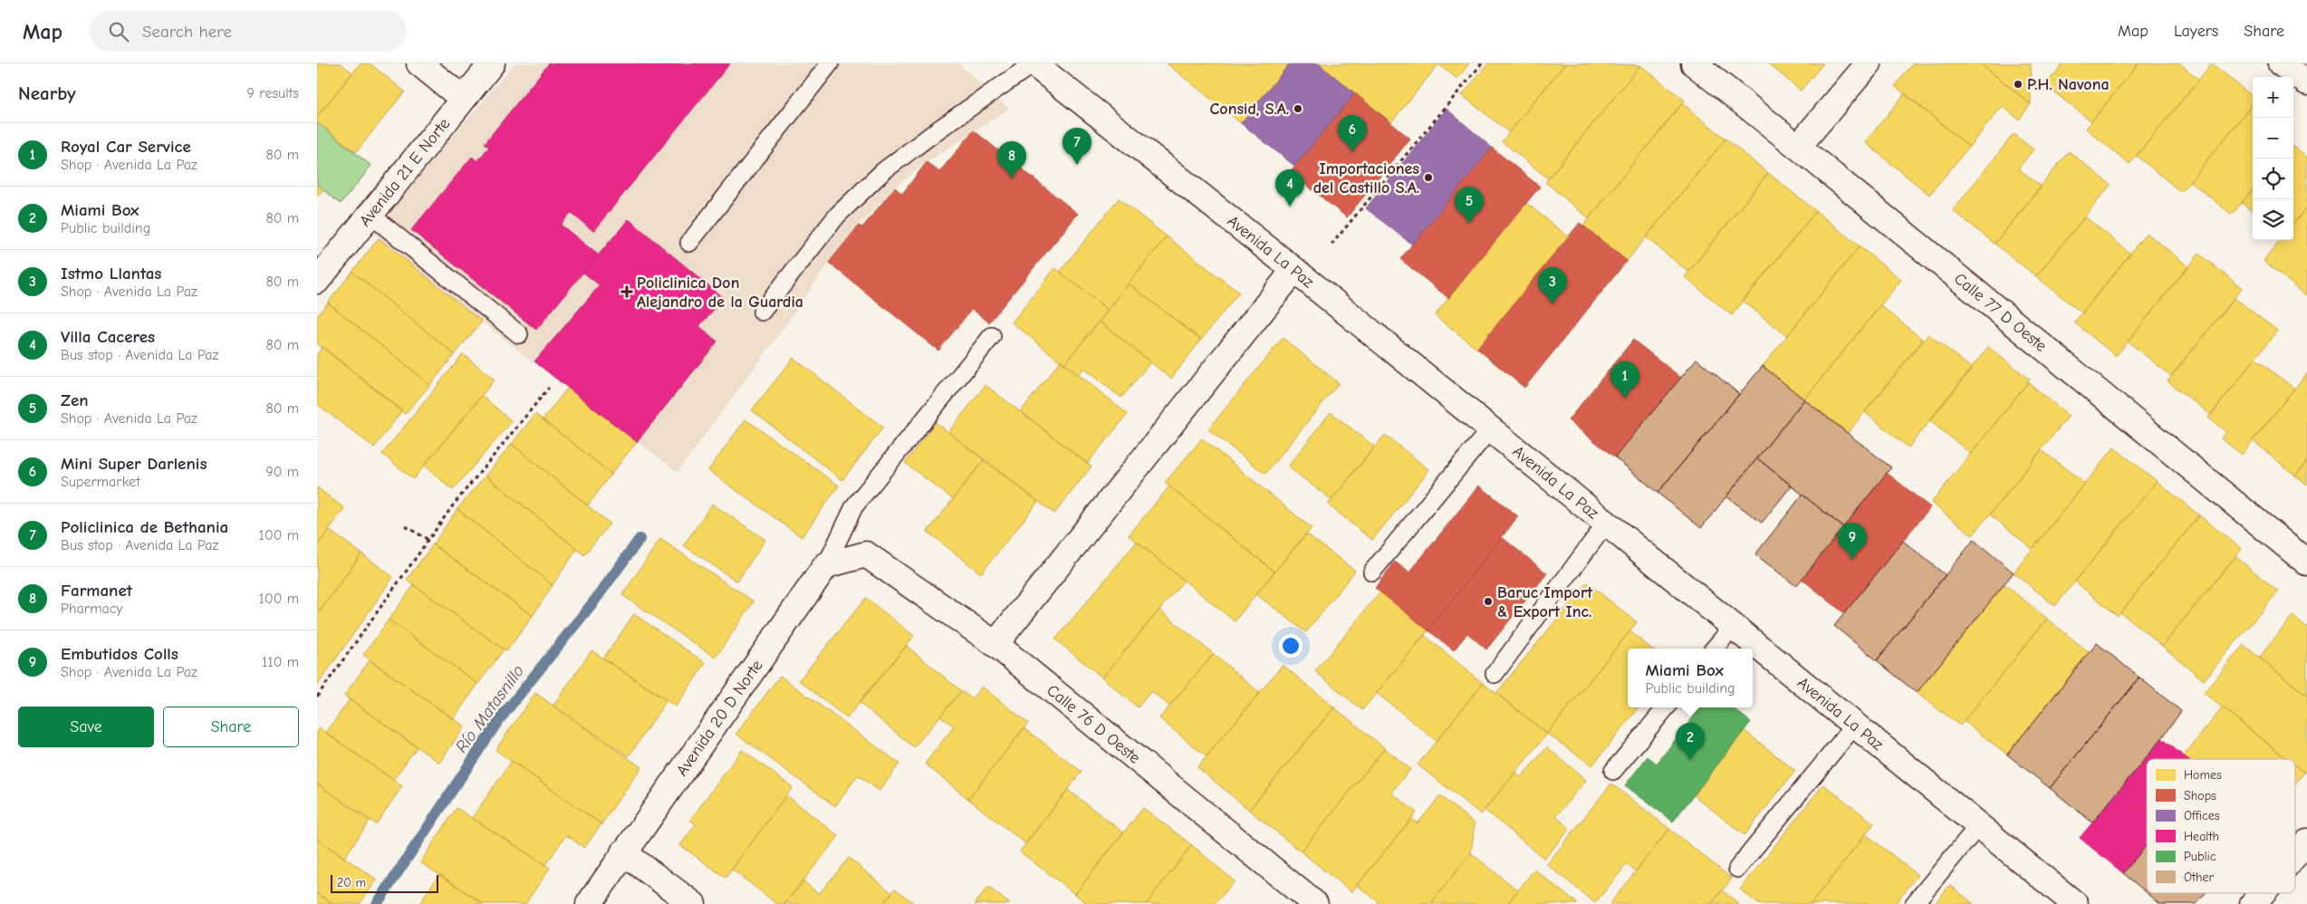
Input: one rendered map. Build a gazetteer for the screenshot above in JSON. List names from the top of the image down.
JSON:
{
  "streets": {
    "street": [
      "Avenida 21 E Norte",
      "Avenida La Paz",
      "Calle 77 D Oeste",
      "Avenida 20 D Norte",
      "Calle 76 D Oeste"
    ]
  },
  "crossings": [
    ["Avenida 20 D Norte", "Calle 76 D Oeste"]
  ],
  "water": ["Río Matasnillo"],
  "places": {
    "other": [
      "P.H. Navona",
      "Consid, S.A.",
      "Importaciones del Castillo S.A.",
      "Baruc Import & Export Inc."
    ],
    "health": ["Policlinica Don Alejandro de la Guardia"]
  },
  "legend": [
    "Homes",
    "Shops",
    "Offices",
    "Health",
    "Public",
    "Other"
  ],
  "scale_bar": "20 m",
  "page": {
    "header": "Map",
    "search": "Search here",
    "nav": ["Map", "Layers", "Share"],
    "heading": ["Nearby", "9 results"],
    "map_buttons": ["+", "−"],
    "pins": [
      "6",
      "7",
      "8",
      "4",
      "5",
      "3",
      "1",
      "9",
      "2"
    ],
    "list": [
      {
        "mark": "1",
        "name": "Royal Car Service",
        "note": "Shop · Avenida La Paz",
        "value": "80 m"
      },
      {
        "mark": "2",
        "name": "Miami Box",
        "note": "Public building",
        "value": "80 m"
      },
      {
        "mark": "3",
        "name": "Istmo Llantas",
        "note": "Shop · Avenida La Paz",
        "value": "80 m"
      },
      {
        "mark": "4",
        "name": "Villa Caceres",
        "note": "Bus stop · Avenida La Paz",
        "value": "80 m"
      },
      {
        "mark": "5",
        "name": "Zen",
        "note": "Shop · Avenida La Paz",
        "value": "80 m"
      },
      {
        "mark": "6",
        "name": "Mini Super Darlenis",
        "note": "Supermarket",
        "value": "90 m"
      },
      {
        "mark": "7",
        "name": "Policlinica de Bethania",
        "note": "Bus stop · Avenida La Paz",
        "value": "100 m"
      },
      {
        "mark": "8",
        "name": "Farmanet",
        "note": "Pharmacy",
        "value": "100 m"
      },
      {
        "mark": "9",
        "name": "Embutidos Colls",
        "note": "Shop · Avenida La Paz",
        "value": "110 m"
      }
    ],
    "popup": ["Miami Box", "Public building"],
    "buttons": ["Save", "Share"],
    "scale": "20 m"
  }
}
